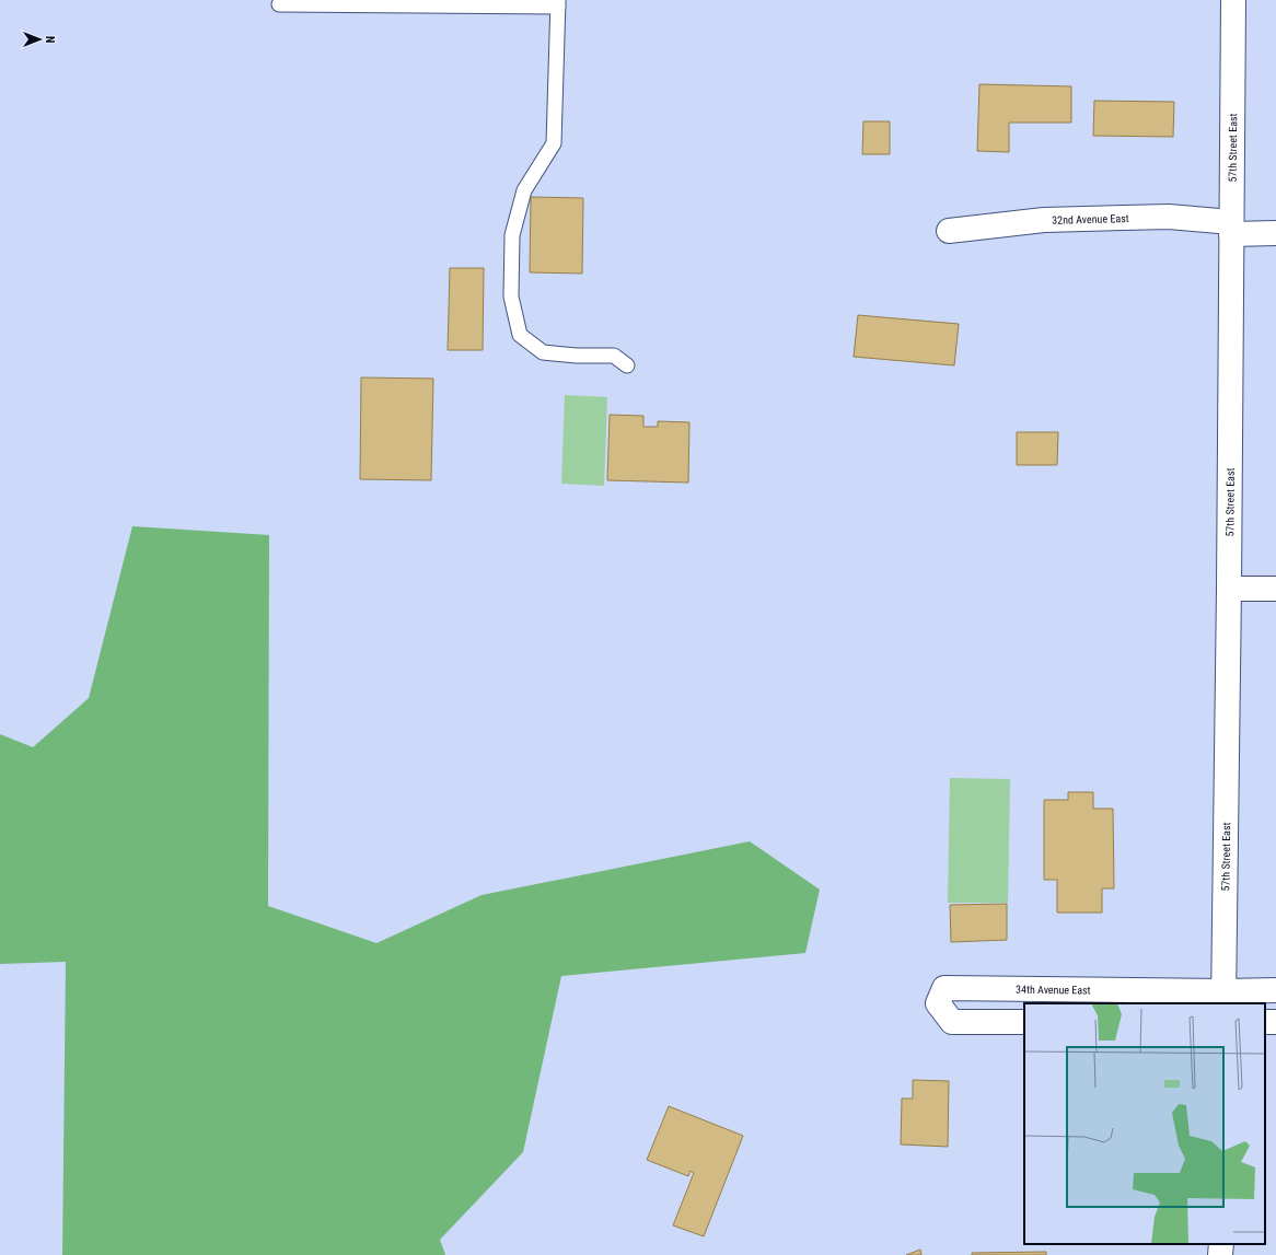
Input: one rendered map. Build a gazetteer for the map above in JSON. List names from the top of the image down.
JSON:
{
  "streets": {
    "street": ["57th Street East", "32nd Avenue East", "34th Avenue East"]
  },
  "crossings": [
    ["57th Street East", "32nd Avenue East"],
    ["57th Street East", "34th Avenue East"]
  ],
  "north": "right"
}
